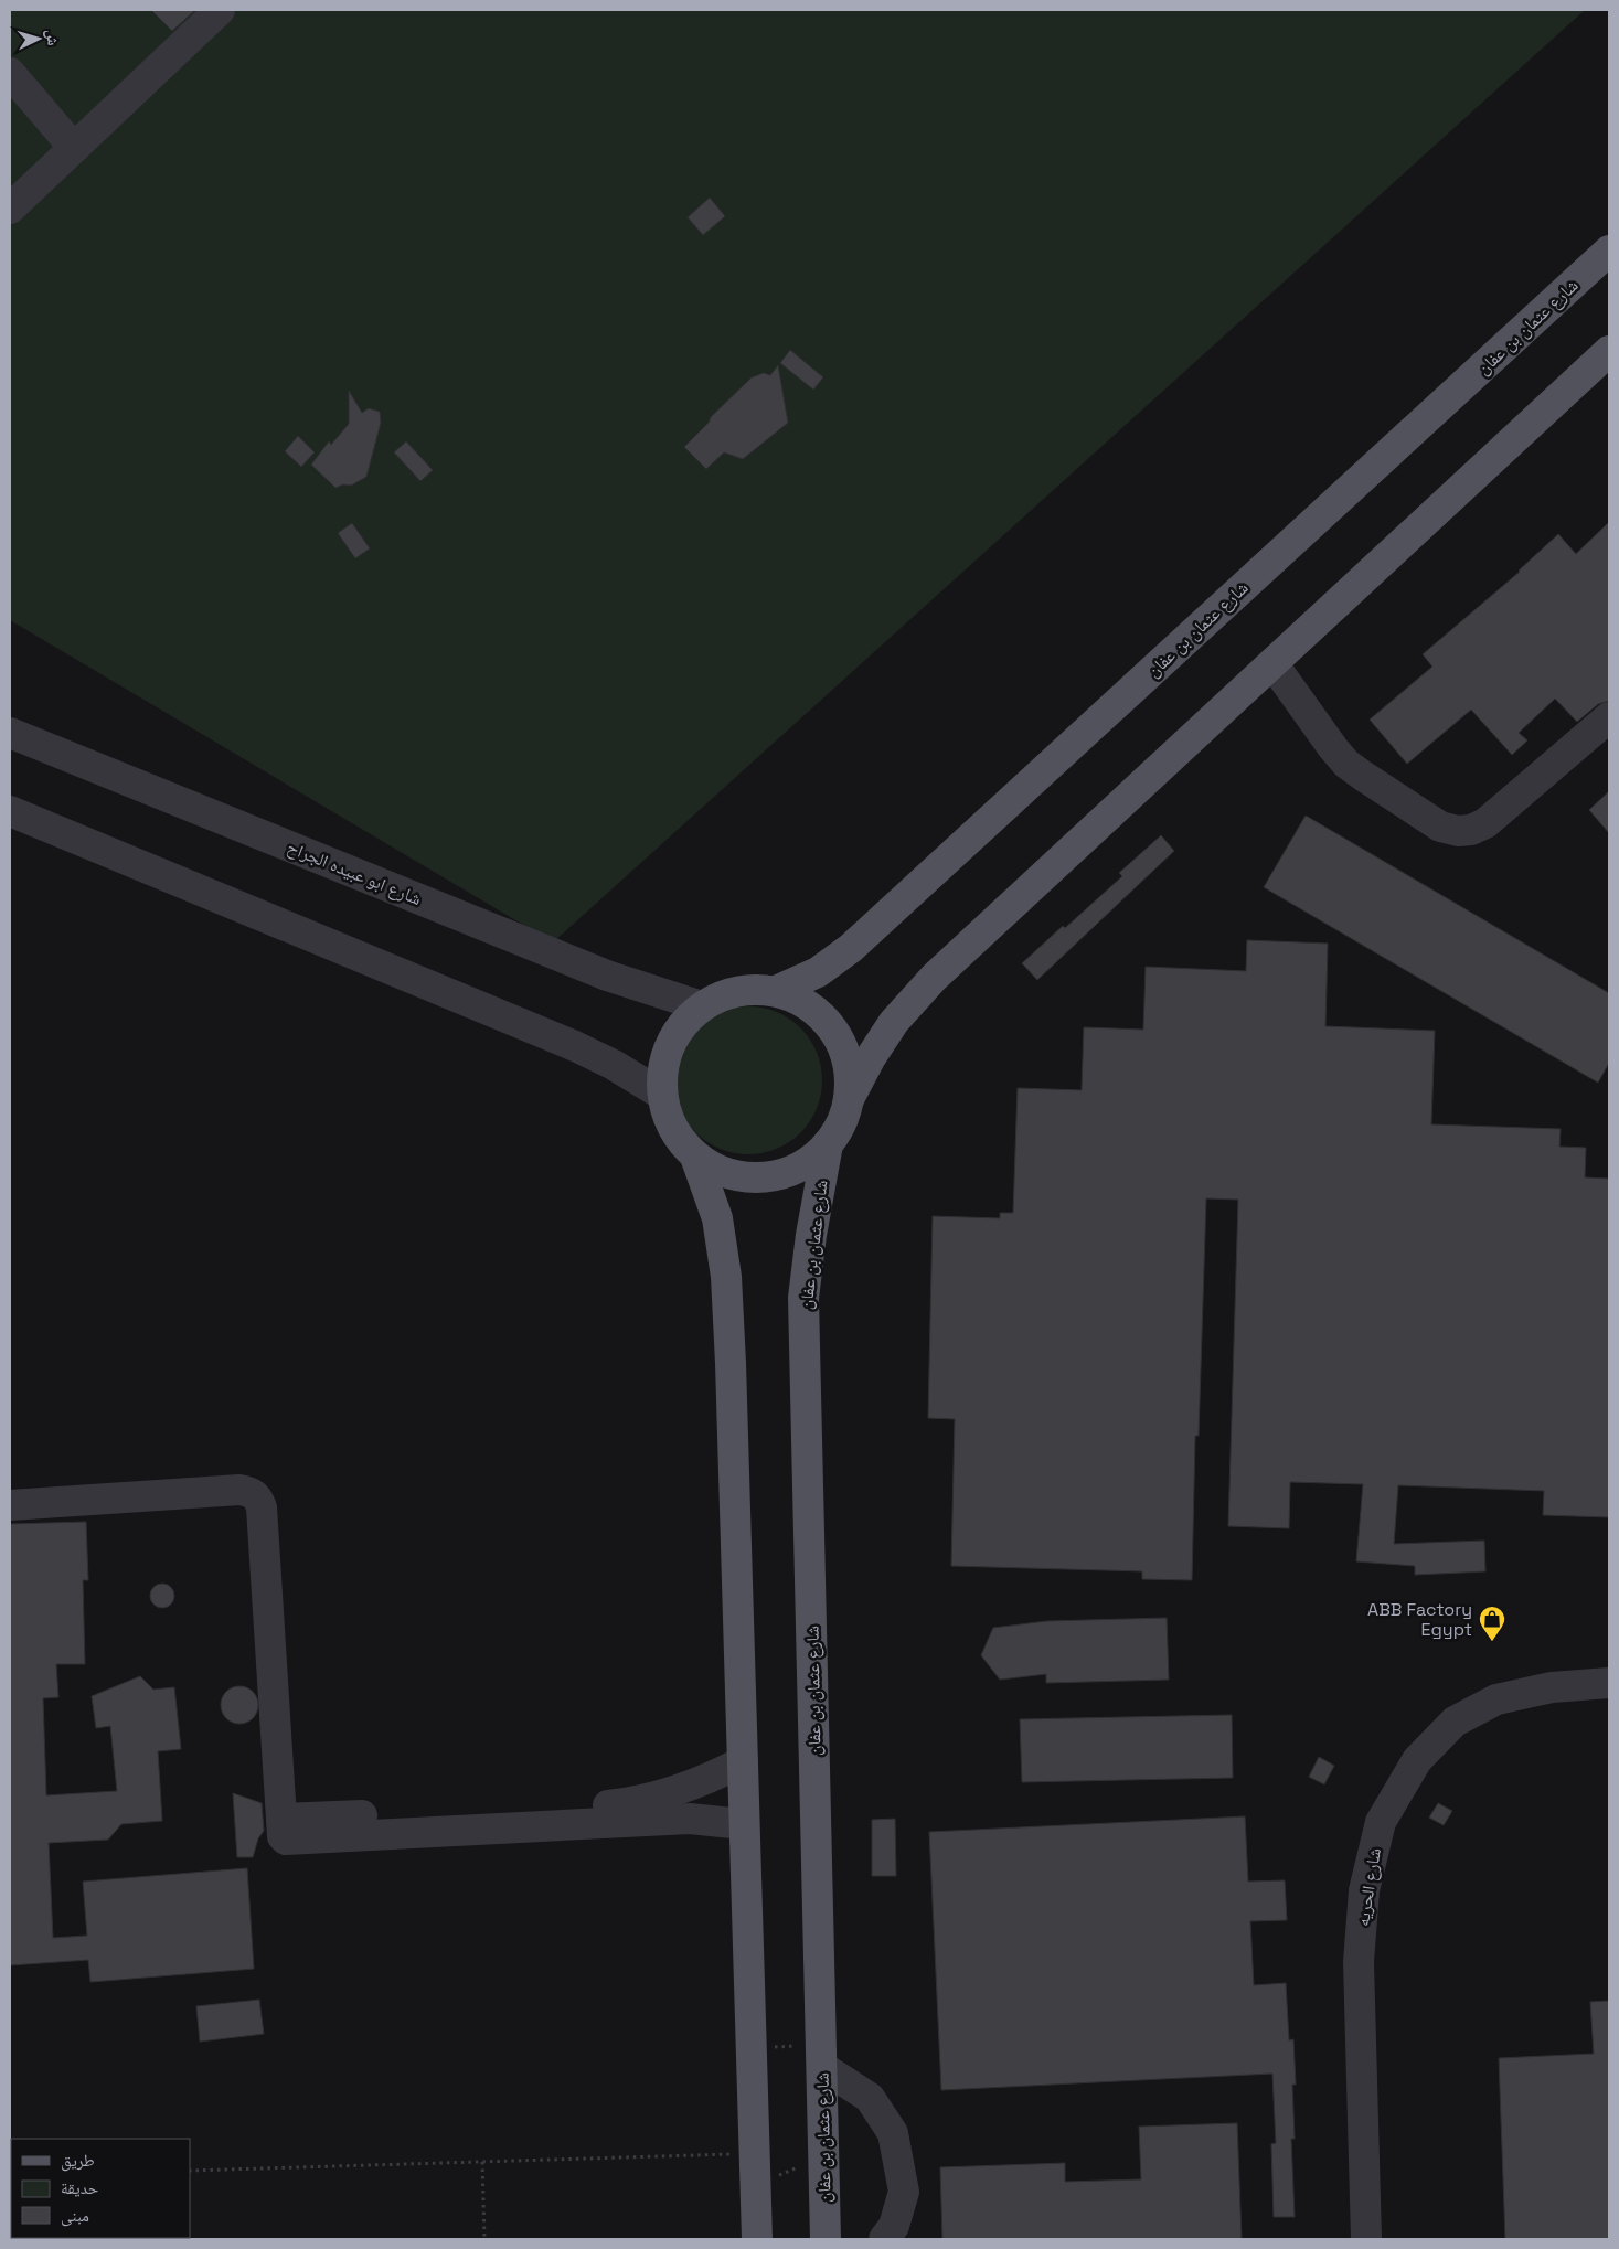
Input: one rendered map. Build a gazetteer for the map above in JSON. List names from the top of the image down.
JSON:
{
  "streets": {
    "main road": ["شارع عثمان بن عفان"],
    "street": ["شارع ابو عبيده الجراح", "شارع الحريه"]
  },
  "crossings": [
    ["شارع عثمان بن عفان", "شارع ابو عبيده الجراح"]
  ],
  "places": {
    "shop": ["ABB Factory Egypt"]
  },
  "legend": ["طريق", "حديقة", "مبنى"],
  "north": "right"
}
